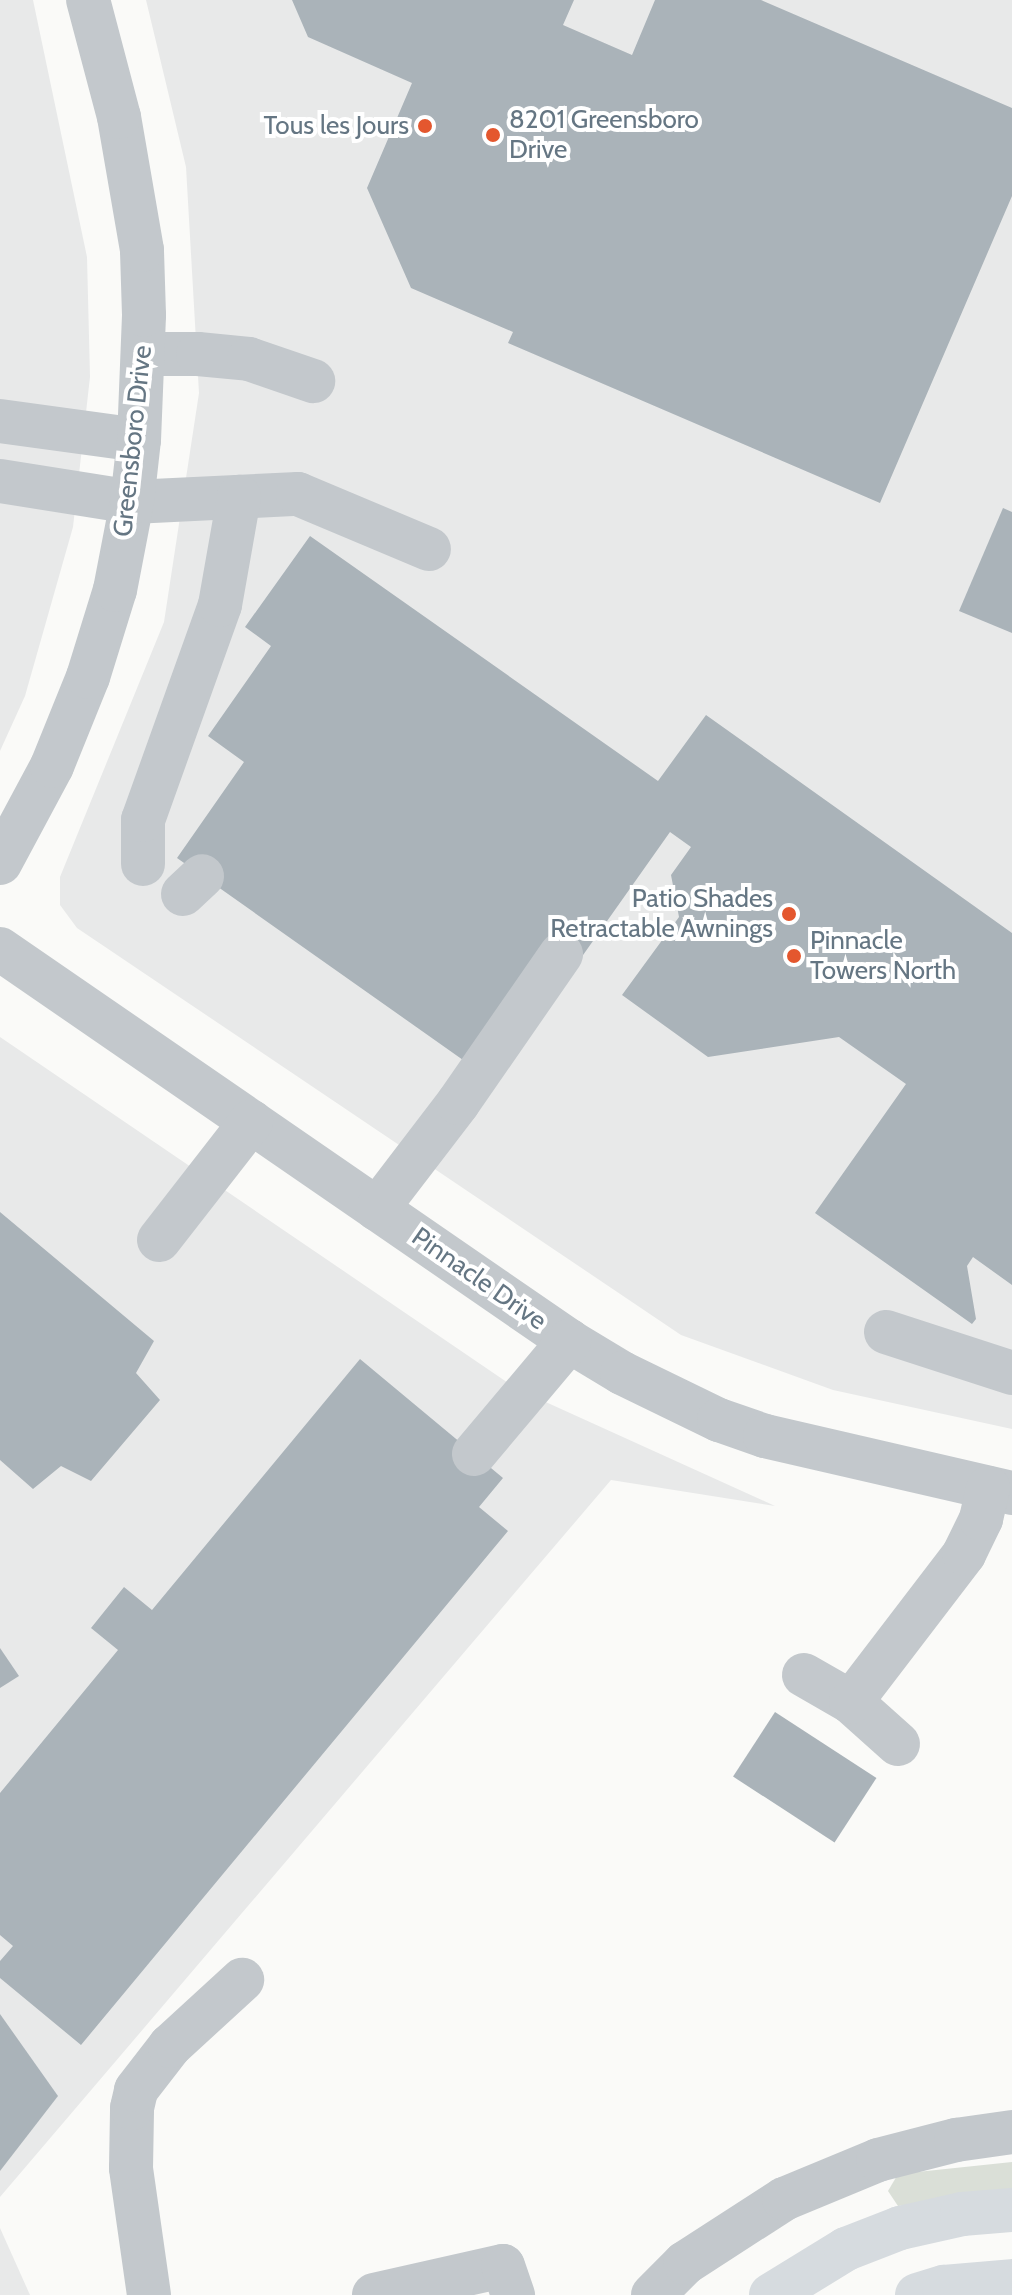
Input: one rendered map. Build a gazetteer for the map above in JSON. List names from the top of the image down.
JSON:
{
  "streets": {
    "street": ["Greensboro Drive", "Pinnacle Drive"]
  },
  "places": [
    "Tous les Jours",
    "8201 Greensboro Drive",
    "Patio Shades Retractable Awnings",
    "Pinnacle Towers North"
  ]
}
